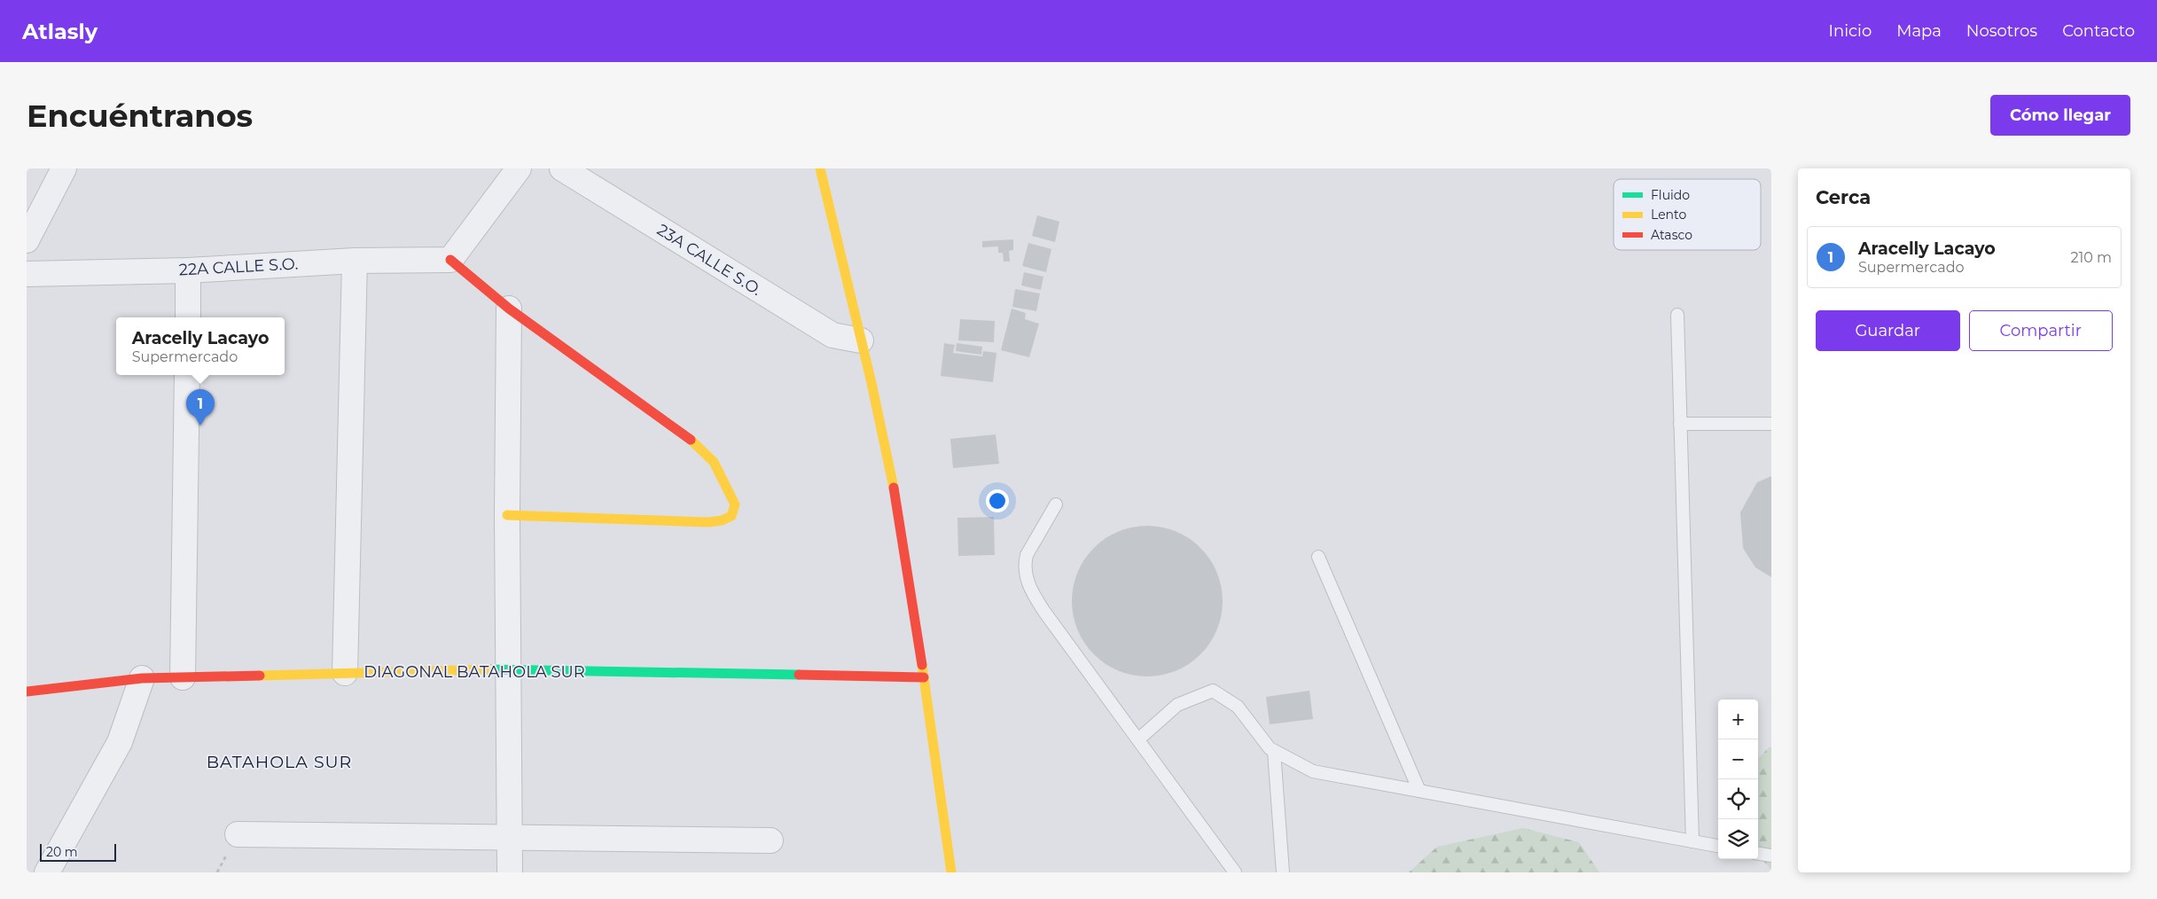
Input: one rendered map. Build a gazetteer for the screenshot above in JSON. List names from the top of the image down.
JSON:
{
  "streets": {
    "street": ["23A CALLE S.O.", "22A CALLE S.O.", "DIAGONAL BATAHOLA SUR"]
  },
  "districts": ["BATAHOLA SUR"],
  "legend": ["Fluido", "Lento", "Atasco"],
  "scale_bar": "20 m",
  "page": {
    "header": "Atlasly",
    "nav": [
      "Inicio",
      "Mapa",
      "Nosotros",
      "Contacto"
    ],
    "buttons": [
      "Cómo llegar",
      ["Guardar", "Compartir"]
    ],
    "title": "Encuéntranos",
    "heading": "Cerca",
    "list": [
      {
        "mark": "1",
        "name": "Aracelly Lacayo",
        "note": "Supermercado",
        "value": "210 m"
      }
    ],
    "popup": ["Aracelly Lacayo", "Supermercado"],
    "pins": "1",
    "map_buttons": ["+", "−"],
    "scale": "20 m"
  }
}
